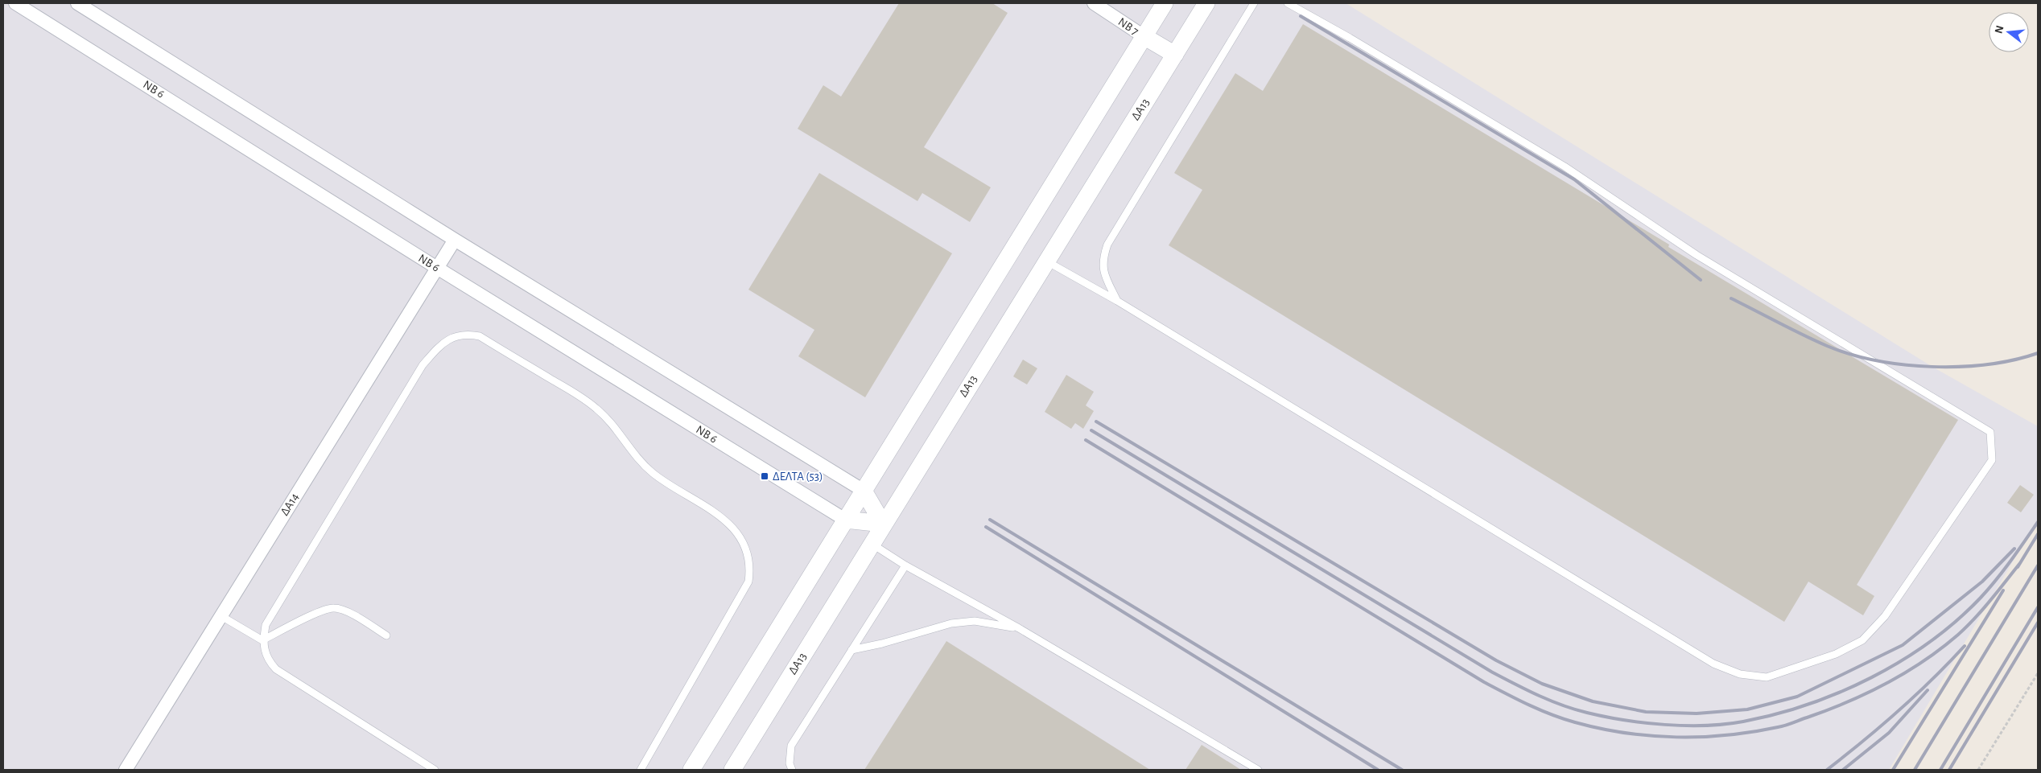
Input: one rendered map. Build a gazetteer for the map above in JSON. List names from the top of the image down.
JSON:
{
  "streets": {
    "street": [
      "ΝΒ 7",
      "ΝΒ 6",
      "ΔΑ13",
      "ΔΑ14"
    ]
  },
  "crossings": [
    ["ΝΒ 6", "ΔΑ14"]
  ],
  "places": {
    "transit": ["ΔΕΛΤΑ (53)"]
  },
  "north": "left"
}
